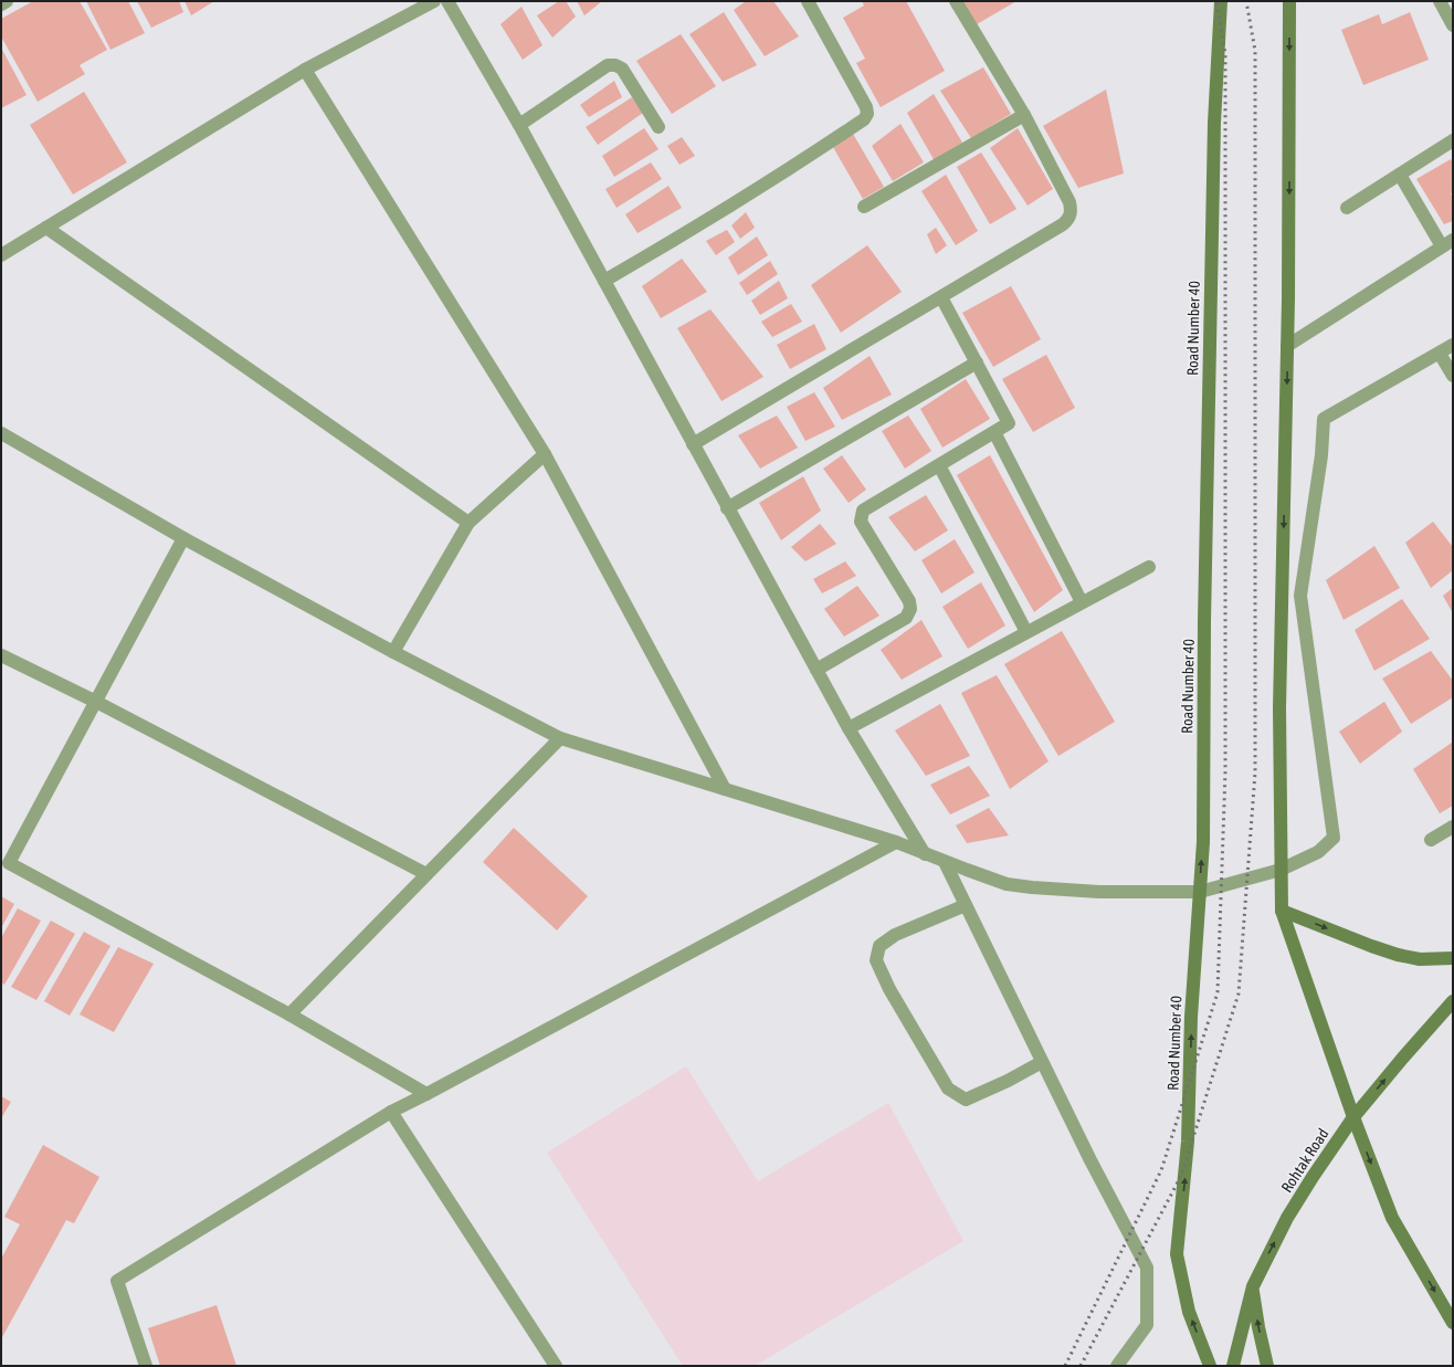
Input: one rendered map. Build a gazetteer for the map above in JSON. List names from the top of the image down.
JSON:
{
  "streets": {
    "main road": ["Road Number 40", "Rohtak Road"]
  },
  "one_way": ["Rohtak Road"]
}
